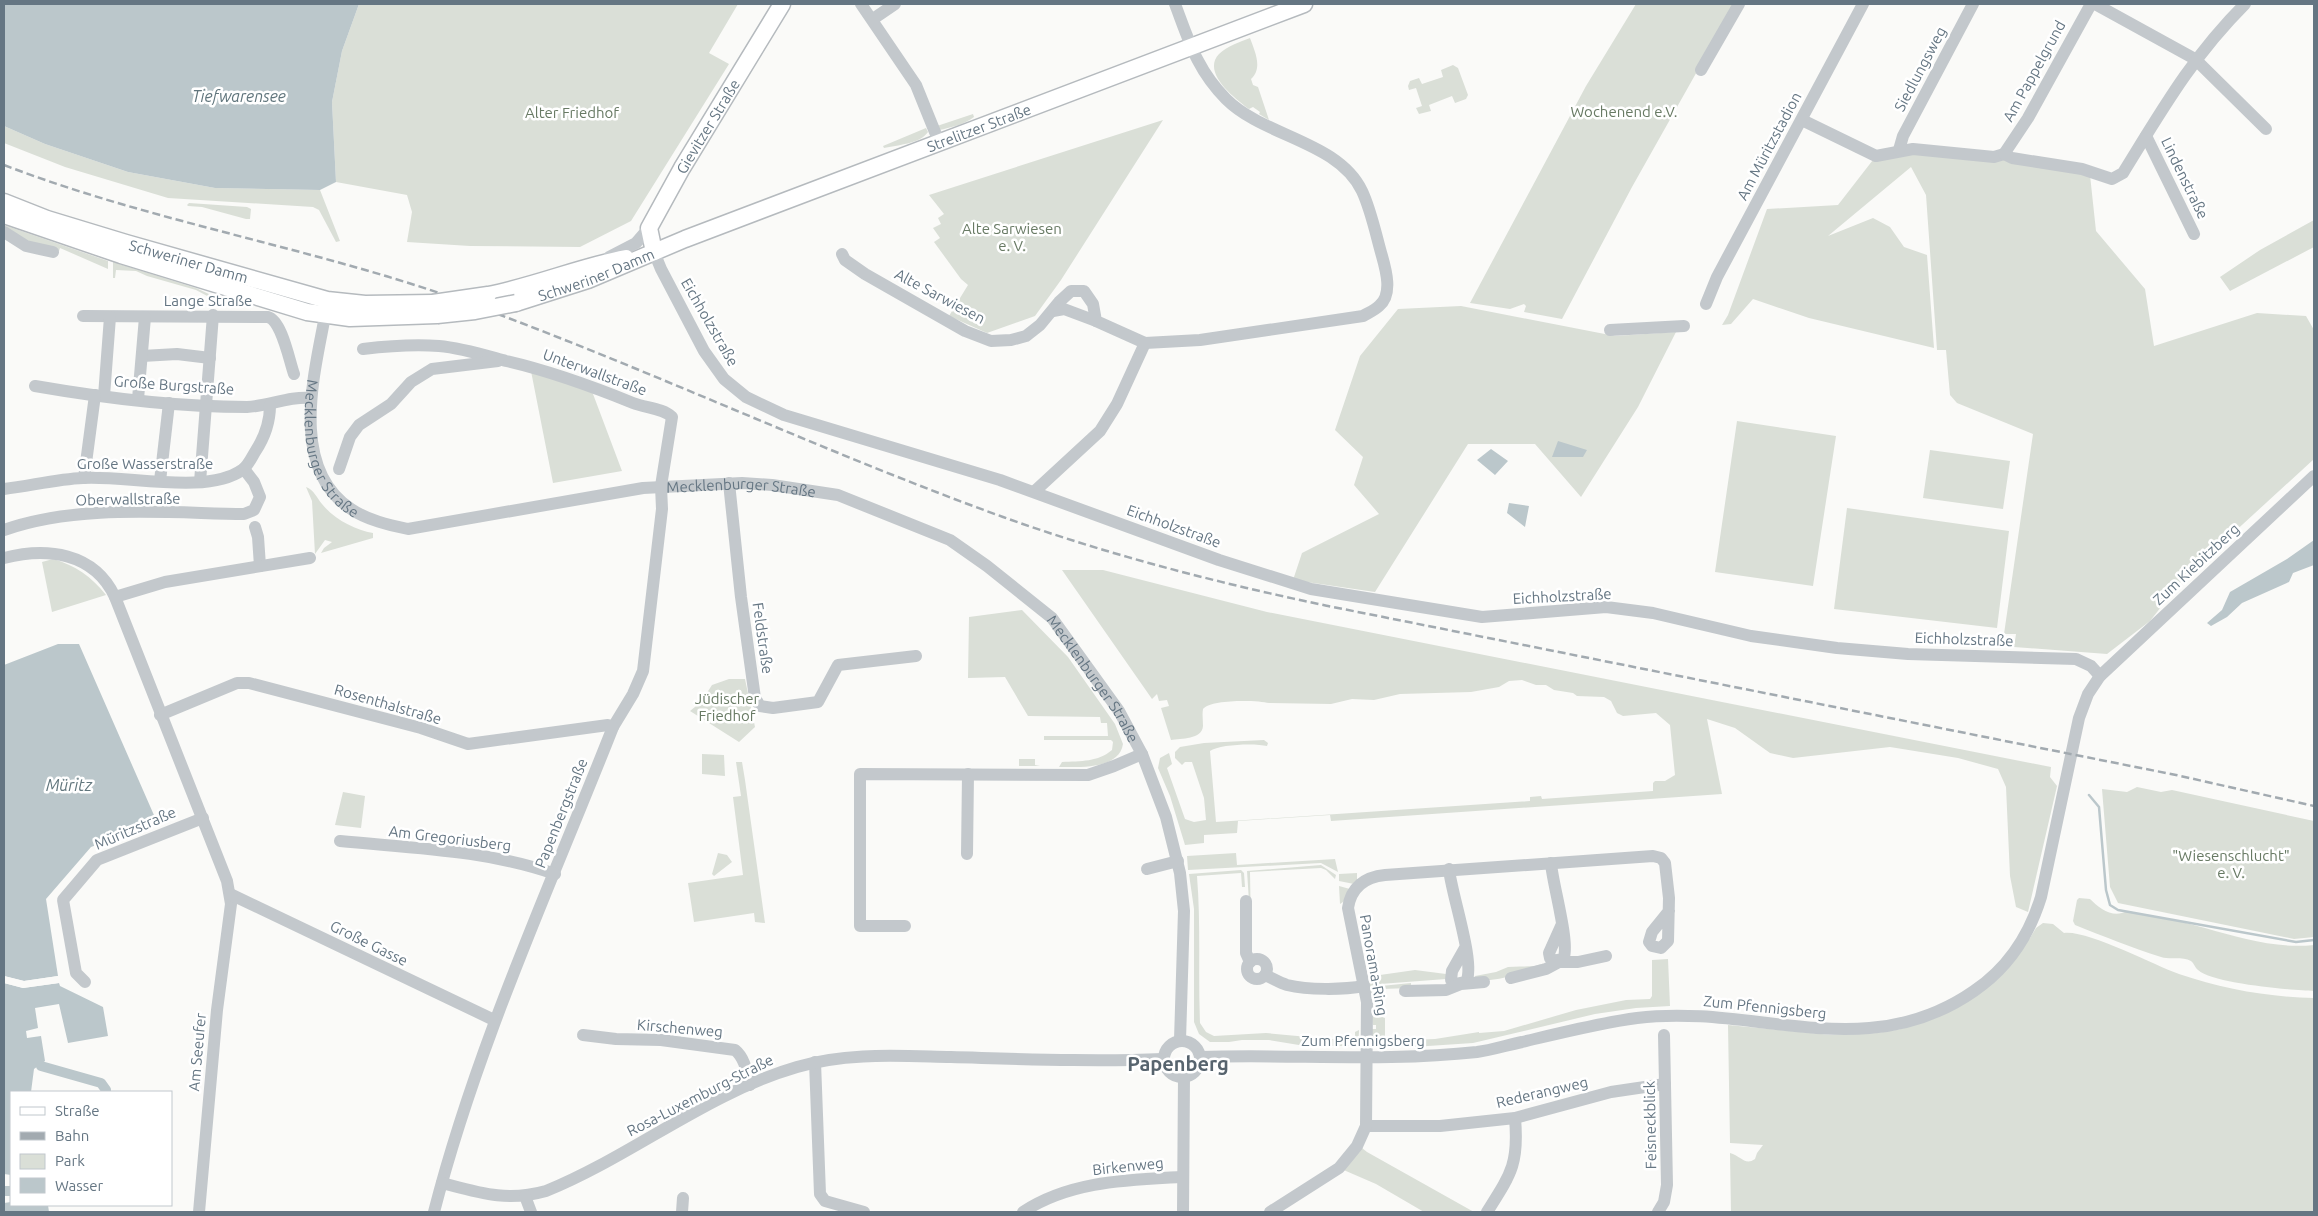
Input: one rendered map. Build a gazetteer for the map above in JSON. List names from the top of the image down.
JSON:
{
  "streets": {
    "main road": ["Gievitzer Straße", "Strelitzer Straße", "Schweriner Damm"],
    "street": [
      "Siedlungsweg",
      "Am Pappelgrund",
      "Am Müritzstadion",
      "Lindenstraße",
      "Alte Sarwiesen",
      "Lange Straße",
      "Eichholzstraße",
      "Unterwallstraße",
      "Große Burgstraße",
      "Mecklenburger Straße",
      "Große Wasserstraße",
      "Oberwallstraße",
      "Zum Kiebitzberg",
      "Feldstraße",
      "Rosenthalstraße",
      "Papenbergstraße",
      "Müritzstraße",
      "Am Gregoriusberg",
      "Große Gasse",
      "Panorama-Ring",
      "Zum Pfennigsberg",
      "Kirschenweg",
      "Am Seeufer",
      "Rederangweg",
      "Rosa-Luxemburg-Straße",
      "Feisneckblick",
      "Birkenweg"
    ]
  },
  "crossings": [
    ["Am Pappelgrund", "Lindenstraße"],
    ["Strelitzer Straße", "Schweriner Damm"],
    ["Strelitzer Straße", "Eichholzstraße"],
    ["Schweriner Damm", "Eichholzstraße"],
    ["Schweriner Damm", "Mecklenburger Straße"],
    ["Eichholzstraße", "Zum Kiebitzberg"],
    ["Eichholzstraße", "Zum Pfennigsberg"],
    ["Unterwallstraße", "Papenbergstraße"],
    ["Große Burgstraße", "Mecklenburger Straße"],
    ["Mecklenburger Straße", "Feldstraße"],
    ["Mecklenburger Straße", "Papenbergstraße"],
    ["Mecklenburger Straße", "Zum Pfennigsberg"],
    ["Mecklenburger Straße", "Rosa-Luxemburg-Straße"],
    ["Große Wasserstraße", "Oberwallstraße"],
    ["Zum Kiebitzberg", "Zum Pfennigsberg"],
    ["Rosenthalstraße", "Papenbergstraße"],
    ["Papenbergstraße", "Am Gregoriusberg"],
    ["Papenbergstraße", "Große Gasse"],
    ["Papenbergstraße", "Rosa-Luxemburg-Straße"],
    ["Große Gasse", "Am Seeufer"],
    ["Panorama-Ring", "Zum Pfennigsberg"],
    ["Panorama-Ring", "Rederangweg"],
    ["Zum Pfennigsberg", "Rosa-Luxemburg-Straße"],
    ["Kirschenweg", "Rosa-Luxemburg-Straße"],
    ["Rederangweg", "Feisneckblick"]
  ],
  "districts": ["Papenberg"],
  "water": ["Tiefwarensee", "Müritz"],
  "parks": [
    "Wochenend e.V.",
    "Alter Friedhof",
    "Alte Sarwiesen e. V.",
    "Jüdischer Friedhof",
    "\"Wiesenschlucht\" e. V."
  ],
  "legend": [
    "Straße",
    "Bahn",
    "Park",
    "Wasser"
  ]
}
